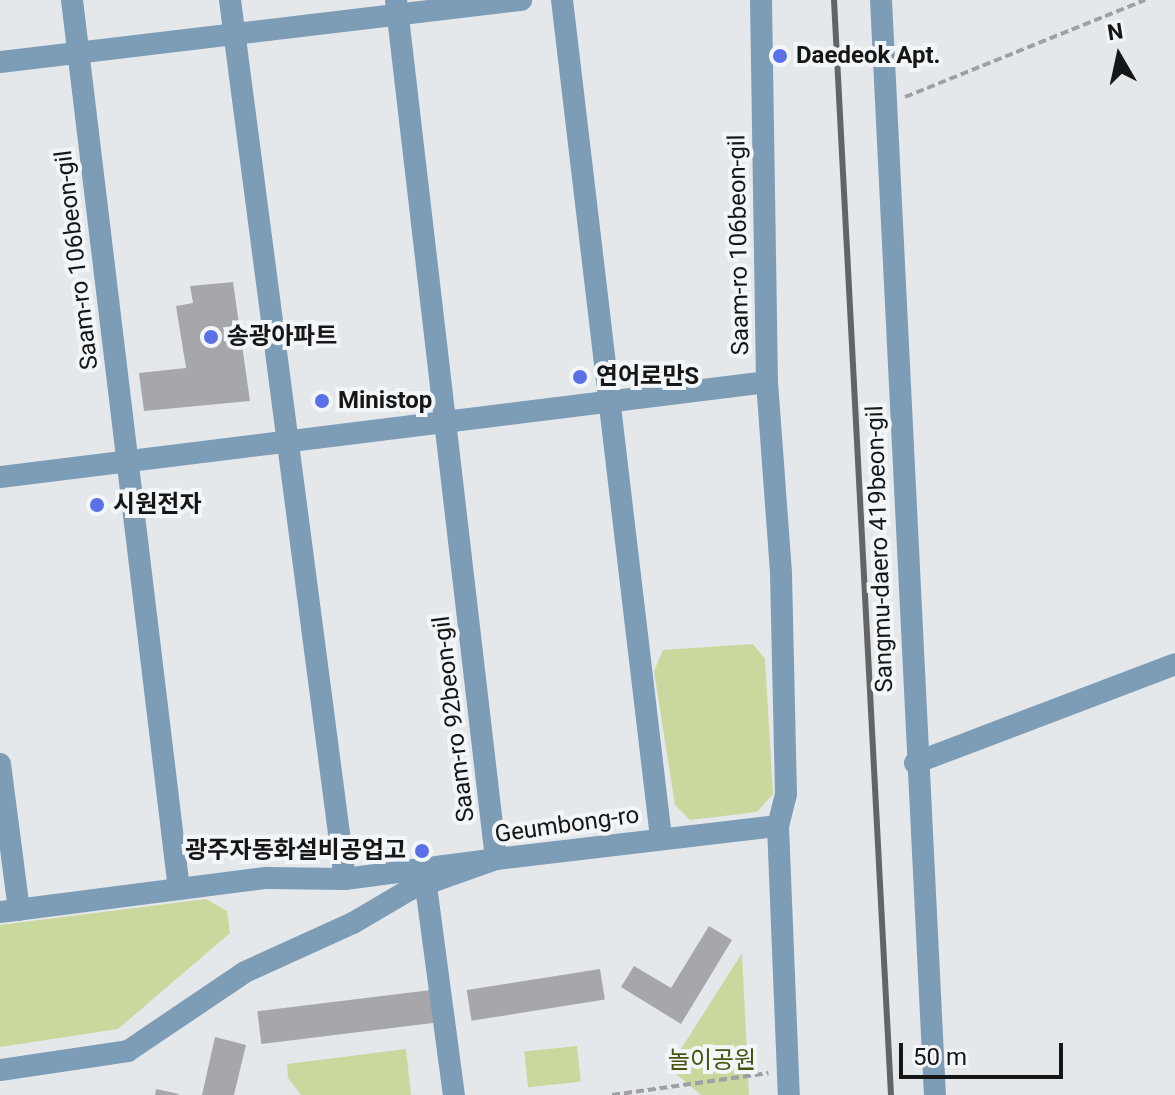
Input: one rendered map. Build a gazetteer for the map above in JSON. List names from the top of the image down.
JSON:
{
  "streets": {
    "street": [
      "Saam-ro 106beon-gil",
      "Sangmu-daero 419beon-gil",
      "Saam-ro 92beon-gil",
      "Geumbong-ro"
    ]
  },
  "crossings": [
    ["Saam-ro 106beon-gil", "Saam-ro 92beon-gil"],
    ["Saam-ro 92beon-gil", "Geumbong-ro"]
  ],
  "parks": ["놀이공원"],
  "places": [
    "Daedeok Apt.",
    "송광아파트",
    "연어로만S",
    "Ministop",
    "시원전자",
    "광주자동화설비공업고"
  ],
  "scale_bar": "50 m",
  "north": "top"
}
